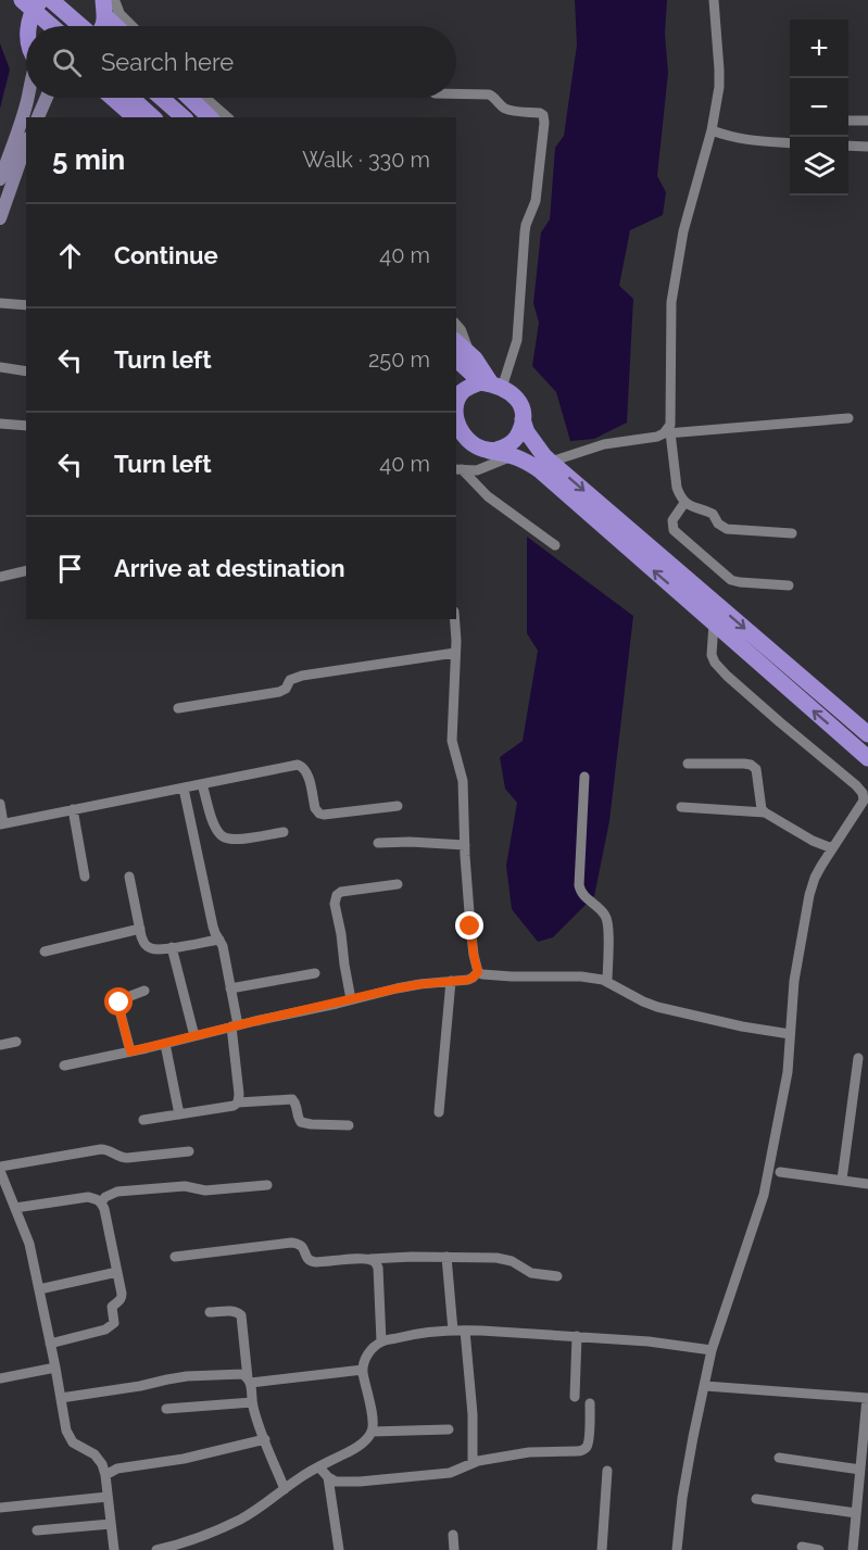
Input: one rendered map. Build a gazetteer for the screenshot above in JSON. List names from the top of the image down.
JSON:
{
  "page": {
    "map_buttons": ["+", "−"],
    "search": "Search here",
    "heading": ["5 min", "Walk · 330 m"],
    "list": [
      ["Continue", "40 m"],
      ["Turn left", "250 m"],
      ["Turn left", "40 m"],
      "Arrive at destination"
    ]
  }
}
